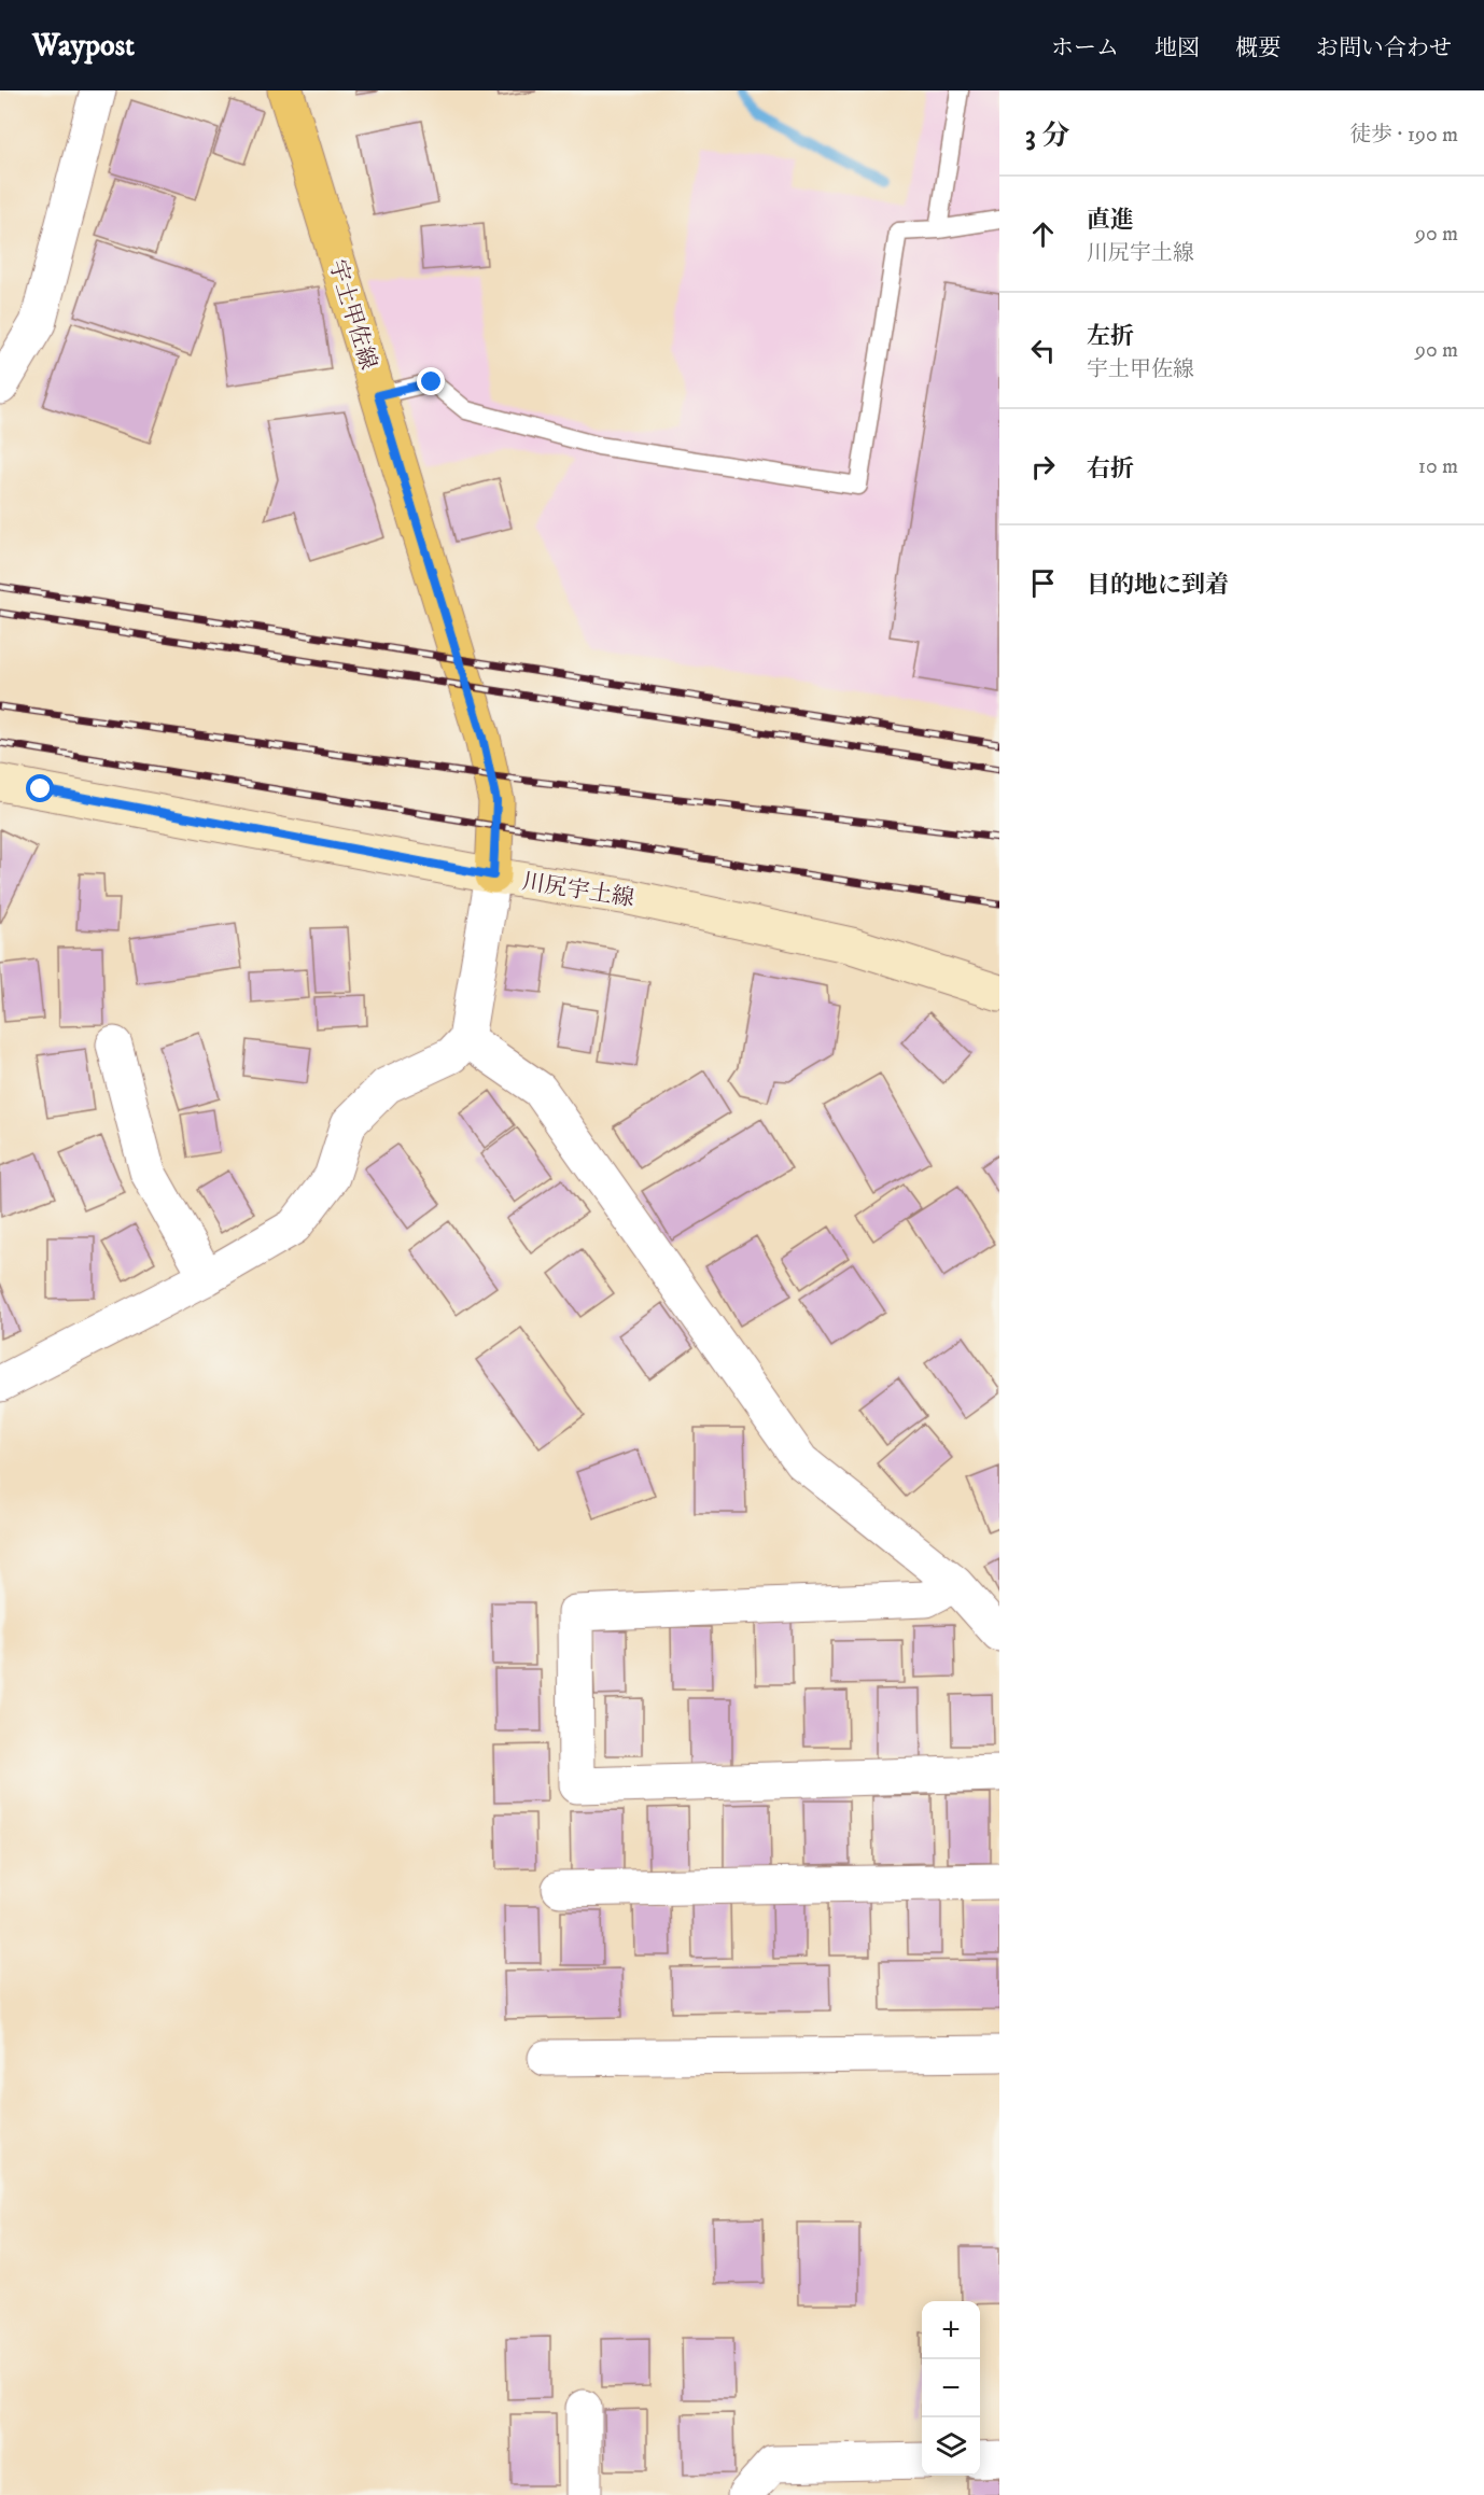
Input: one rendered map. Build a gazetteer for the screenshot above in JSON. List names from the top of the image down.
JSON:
{
  "streets": {
    "main road": ["宇土甲佐線", "川尻宇土線"]
  },
  "crossings": [
    ["宇土甲佐線", "川尻宇土線"]
  ],
  "page": {
    "header": "Waypost",
    "nav": [
      "ホーム",
      "地図",
      "概要",
      "お問い合わせ"
    ],
    "heading": ["3 分", "徒歩 · 190 m"],
    "list": [
      ["直進", "川尻宇土線", "90 m"],
      ["左折", "宇土甲佐線", "90 m"],
      ["右折", "10 m"],
      "目的地に到着"
    ],
    "map_buttons": ["+", "−"]
  }
}
